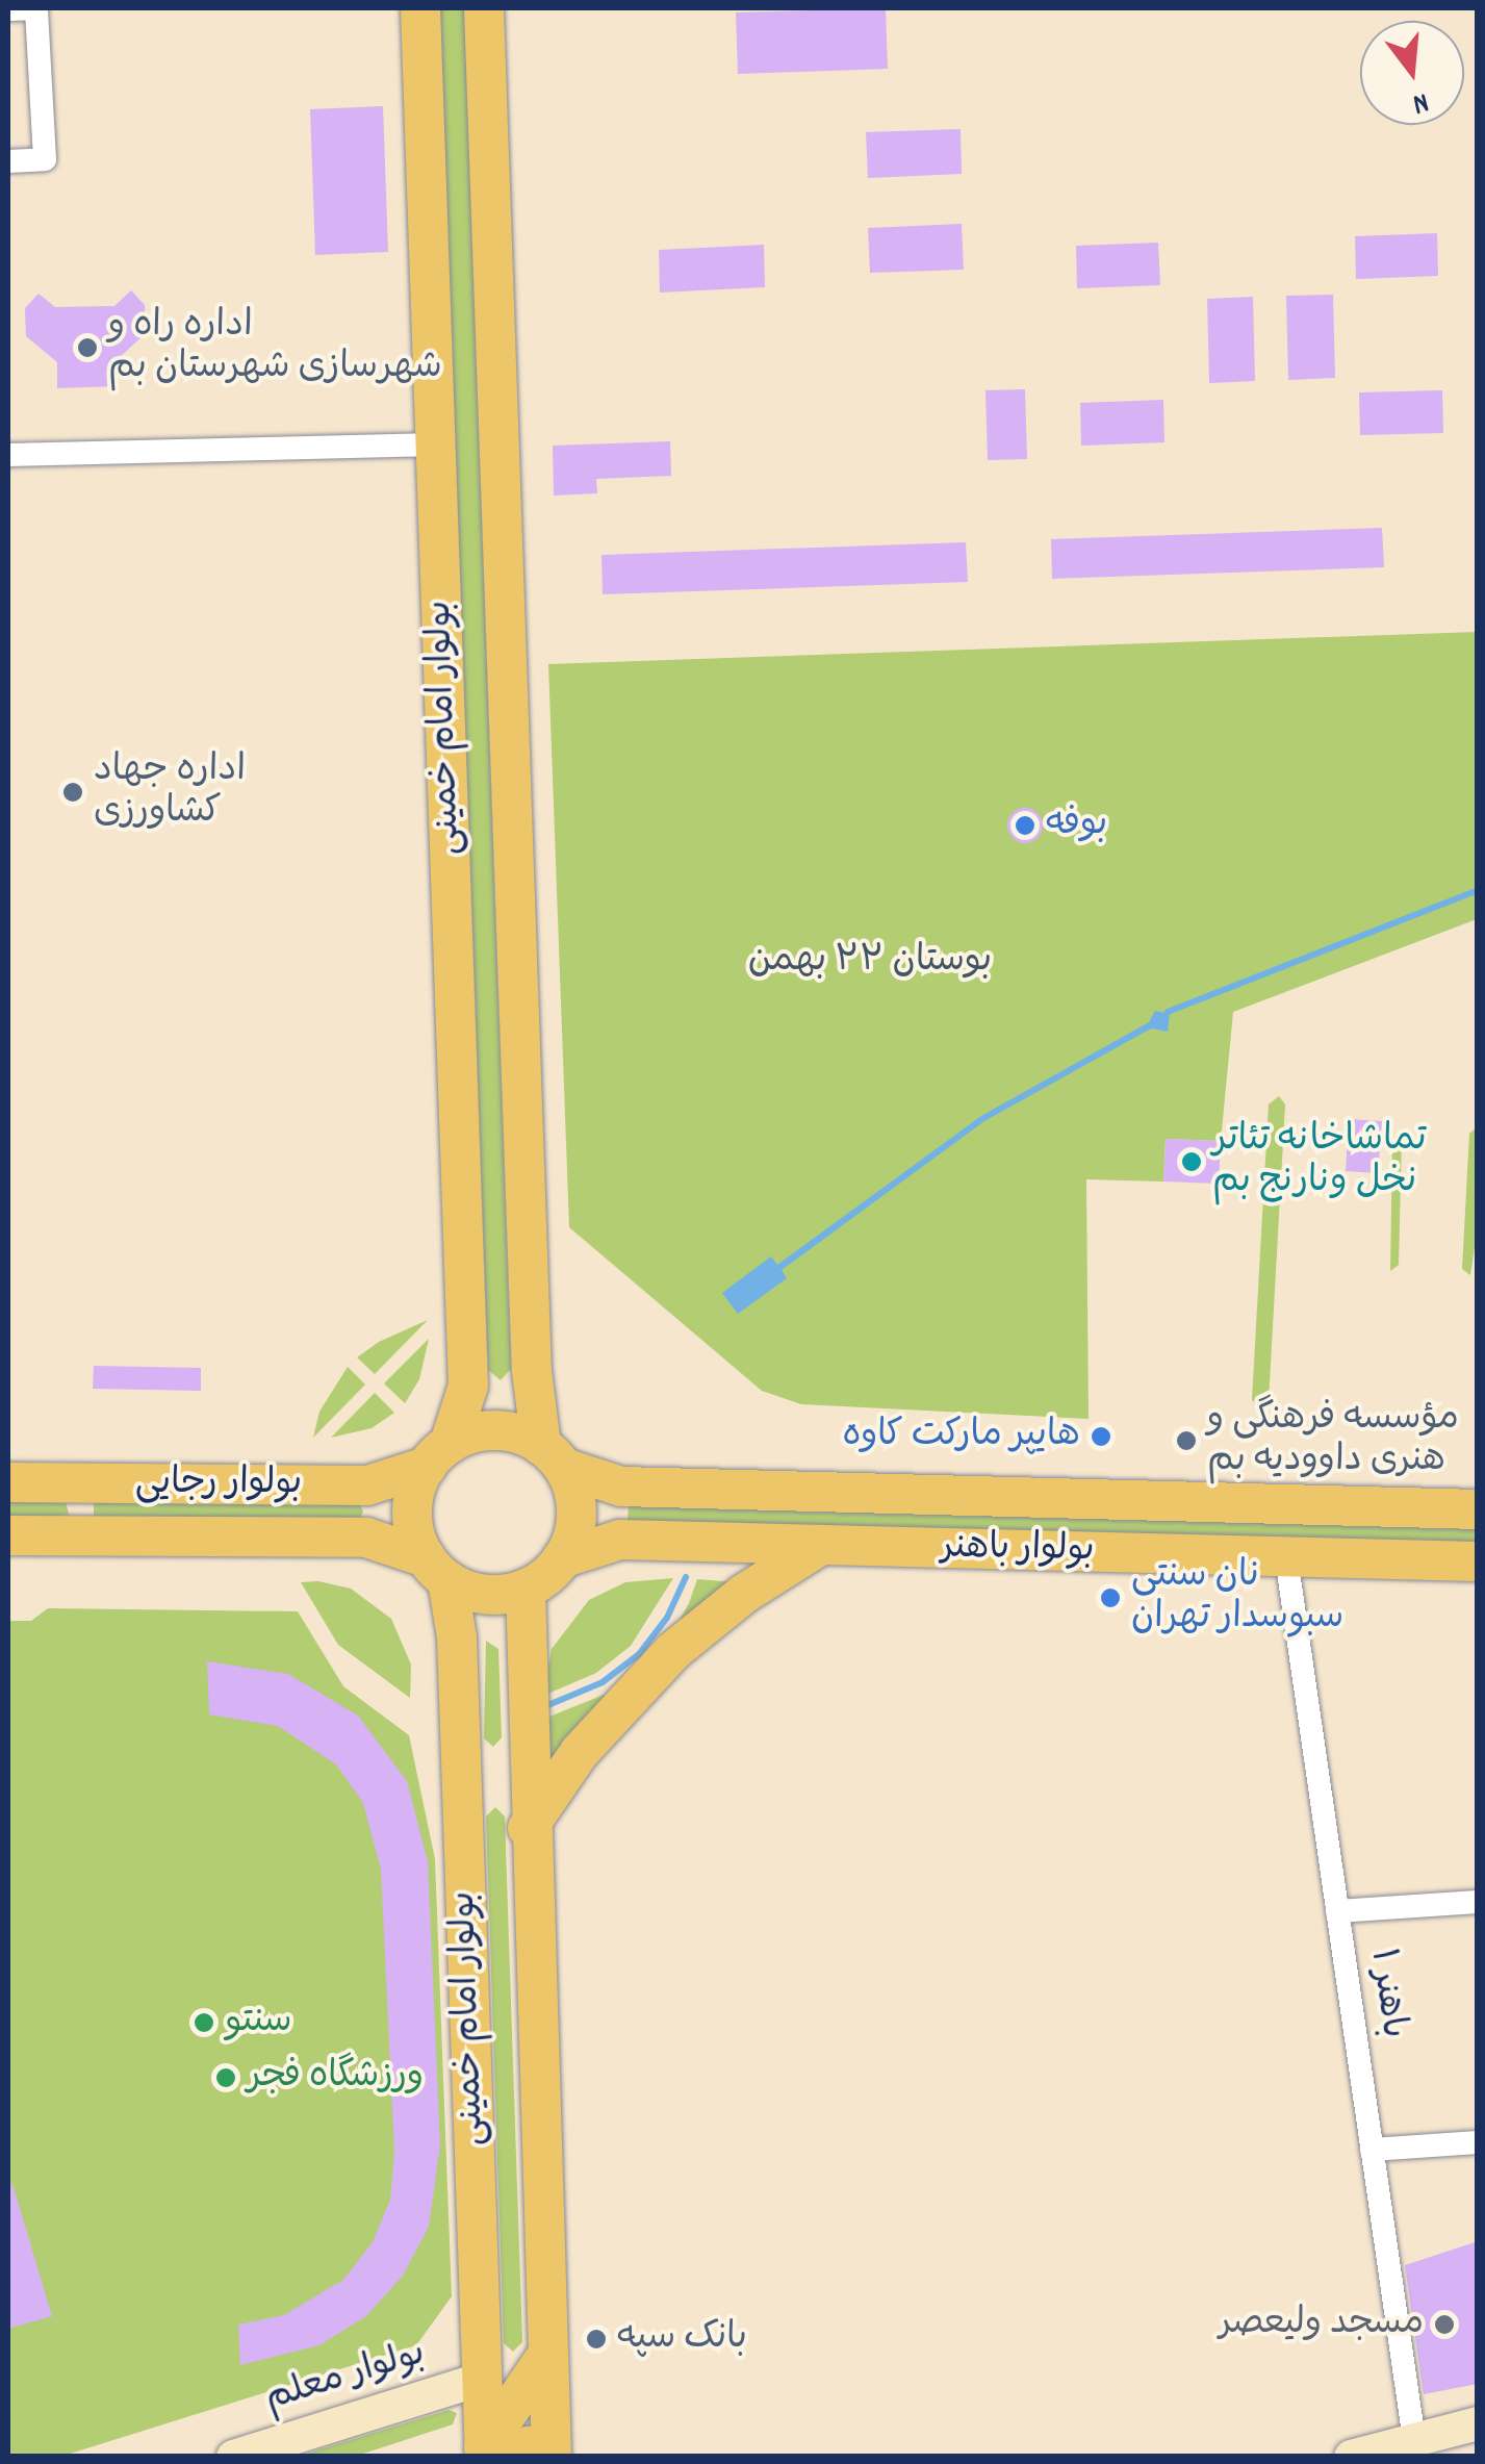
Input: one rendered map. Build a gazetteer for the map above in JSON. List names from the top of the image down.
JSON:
{
  "streets": {
    "main road": [
      "بولوار امام خمینی",
      "بولوار رجایی",
      "بولوار باهنر",
      "بولوار معلم"
    ],
    "street": ["باهنر ۱"]
  },
  "crossings": [
    ["بولوار امام خمینی", "بولوار رجایی"],
    ["بولوار امام خمینی", "بولوار باهنر"],
    ["بولوار امام خمینی", "بولوار معلم"],
    ["بولوار رجایی", "بولوار باهنر"],
    ["بولوار باهنر", "باهنر ۱"]
  ],
  "parks": ["بوستان ۲۲ بهمن"],
  "places": [
    "اداره راه و شهرسازی شهرستان بم",
    "اداره جهاد کشاورزی",
    "بوفه",
    "تماشاخانه تئاتر نخل ونارنج بم",
    "هایپر مارکت کاوه",
    "مؤسسه فرهنگی و هنری داوودیه بم",
    "نان سنتی سبوسدار تهران",
    "سنتو",
    "ورزشگاه فجر",
    "مسجد ولیعصر",
    "بانک سپه"
  ],
  "north": "bottom"
}
